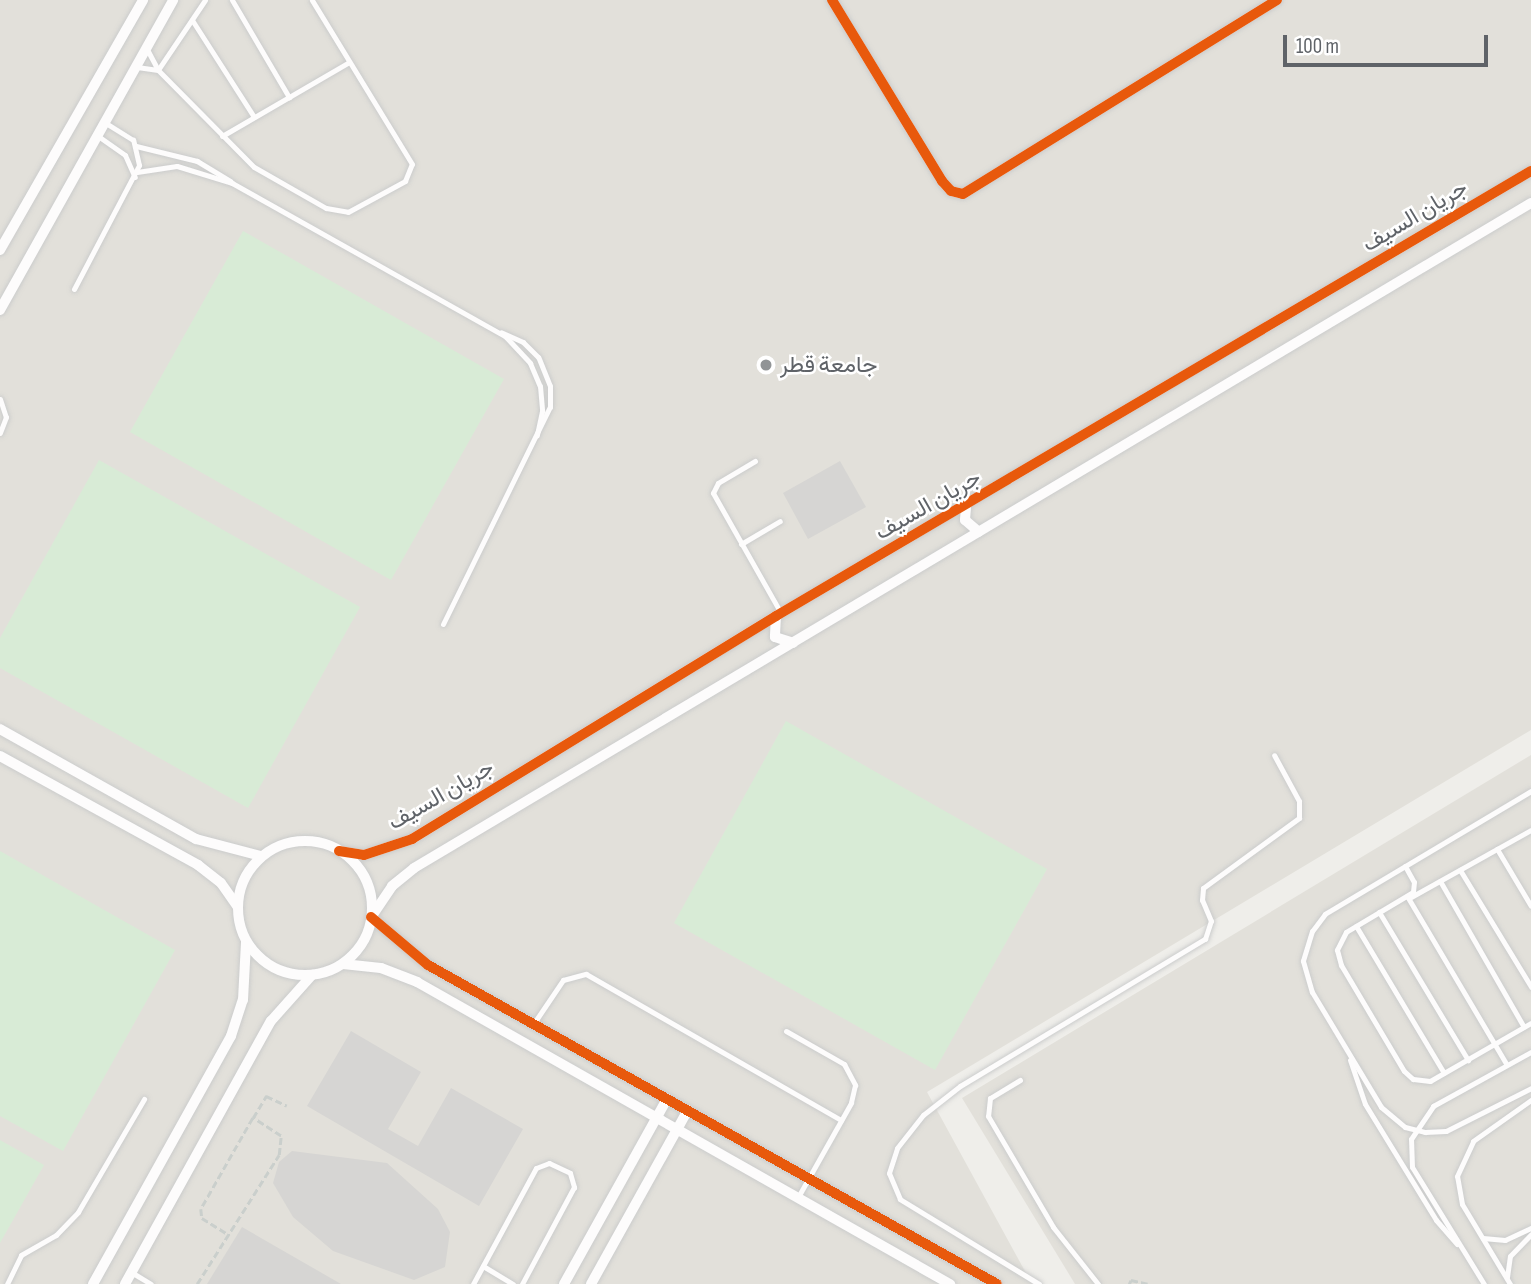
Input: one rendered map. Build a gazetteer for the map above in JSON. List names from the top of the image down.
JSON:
{
  "streets": {
    "street": ["جريان السيف"]
  },
  "places": ["جامعة قطر"],
  "scale_bar": "100 m"
}
